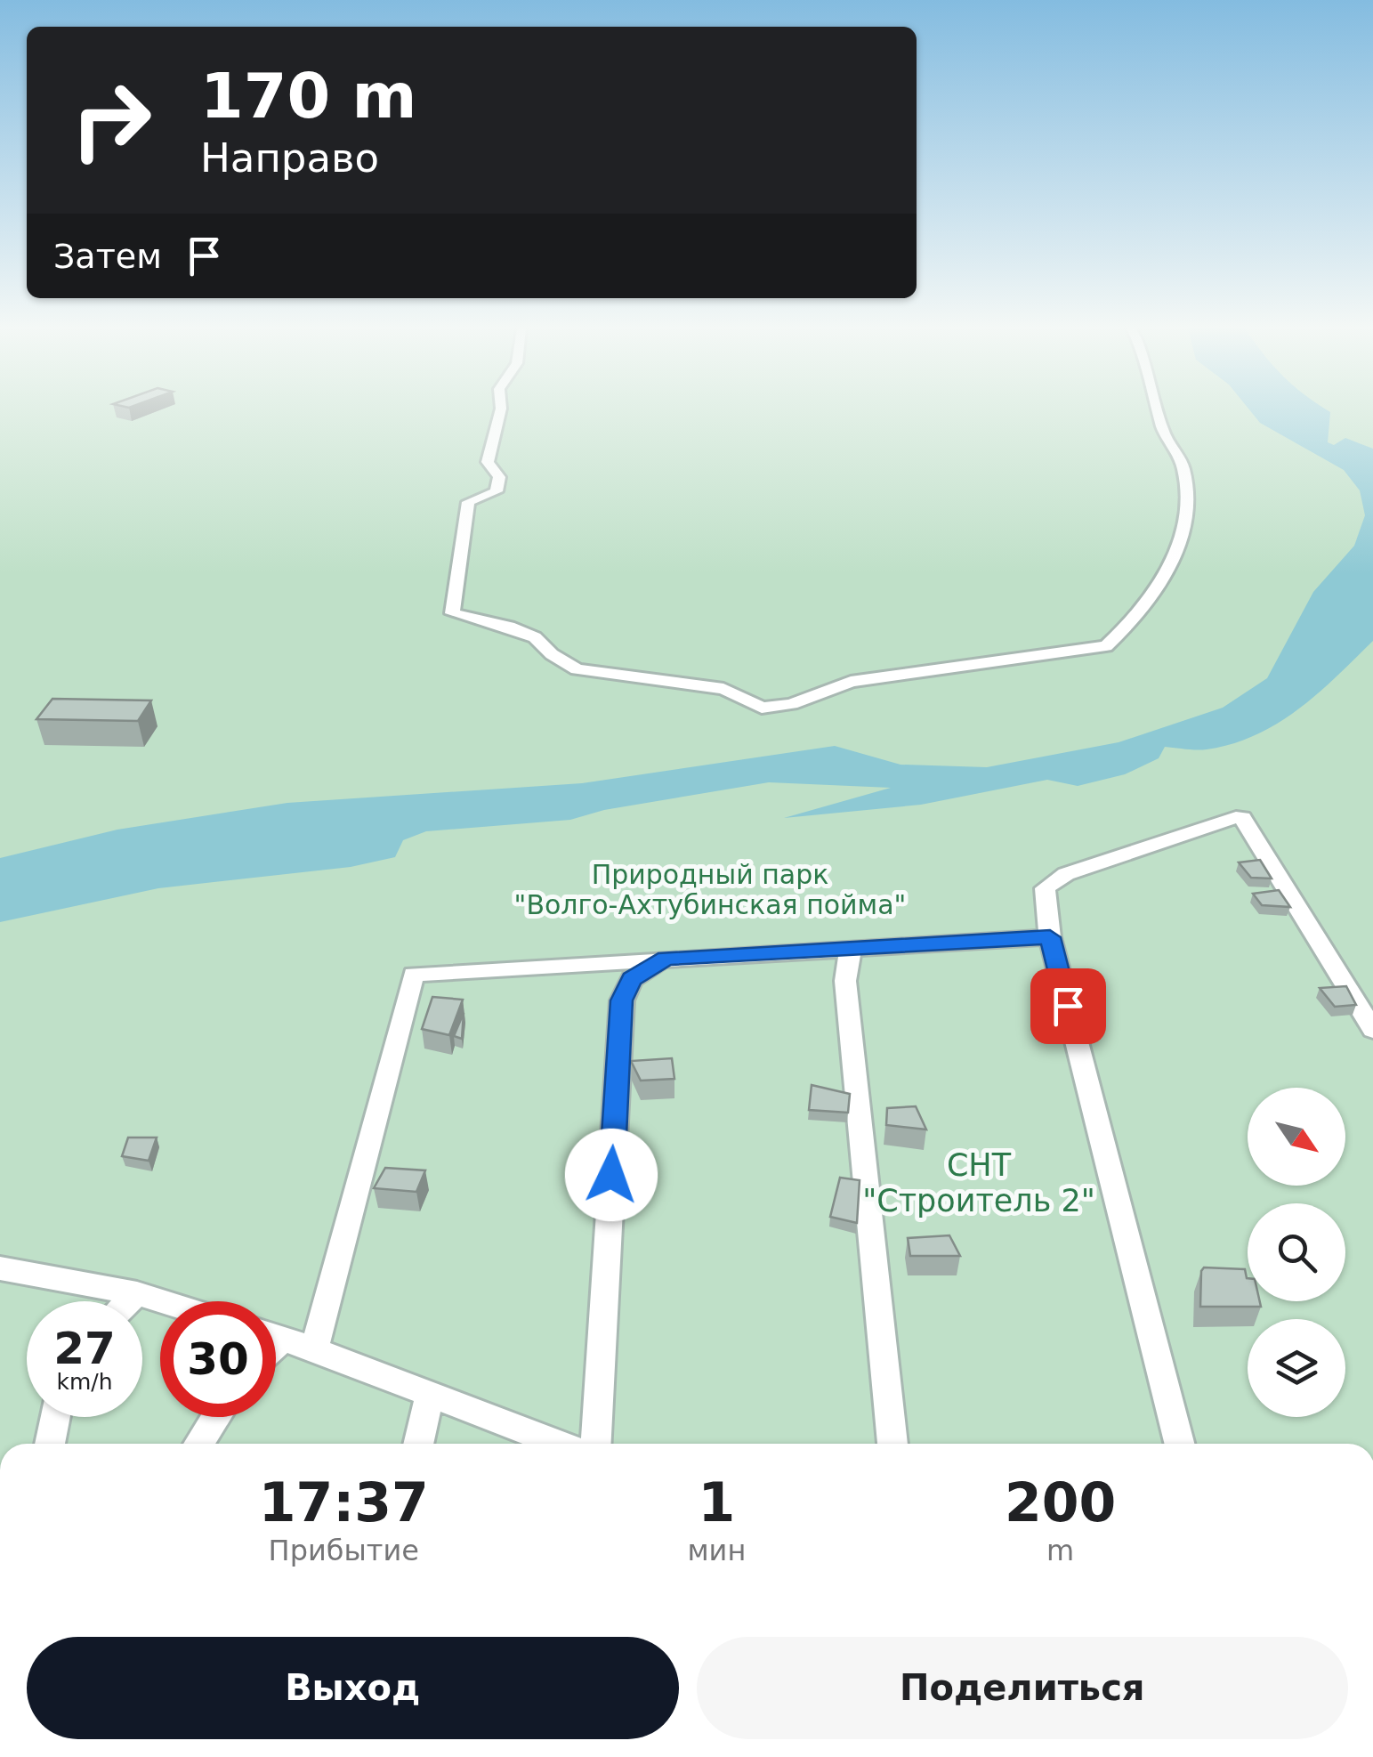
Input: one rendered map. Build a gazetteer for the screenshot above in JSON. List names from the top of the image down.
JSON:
{
  "parks": ["Природный парк \"Волго-Ахтубинская пойма\"", "СНТ \"Строитель 2\""],
  "north": "bottom right",
  "page": {
    "turn": ["170 m", "Направо"],
    "then": "Затем",
    "speed": "27 km/h",
    "limit": "30",
    "eta": [
      "17:37",
      "Прибытие",
      "1",
      "мин",
      "200",
      "m"
    ],
    "buttons": ["Выход", "Поделиться"]
  }
}
